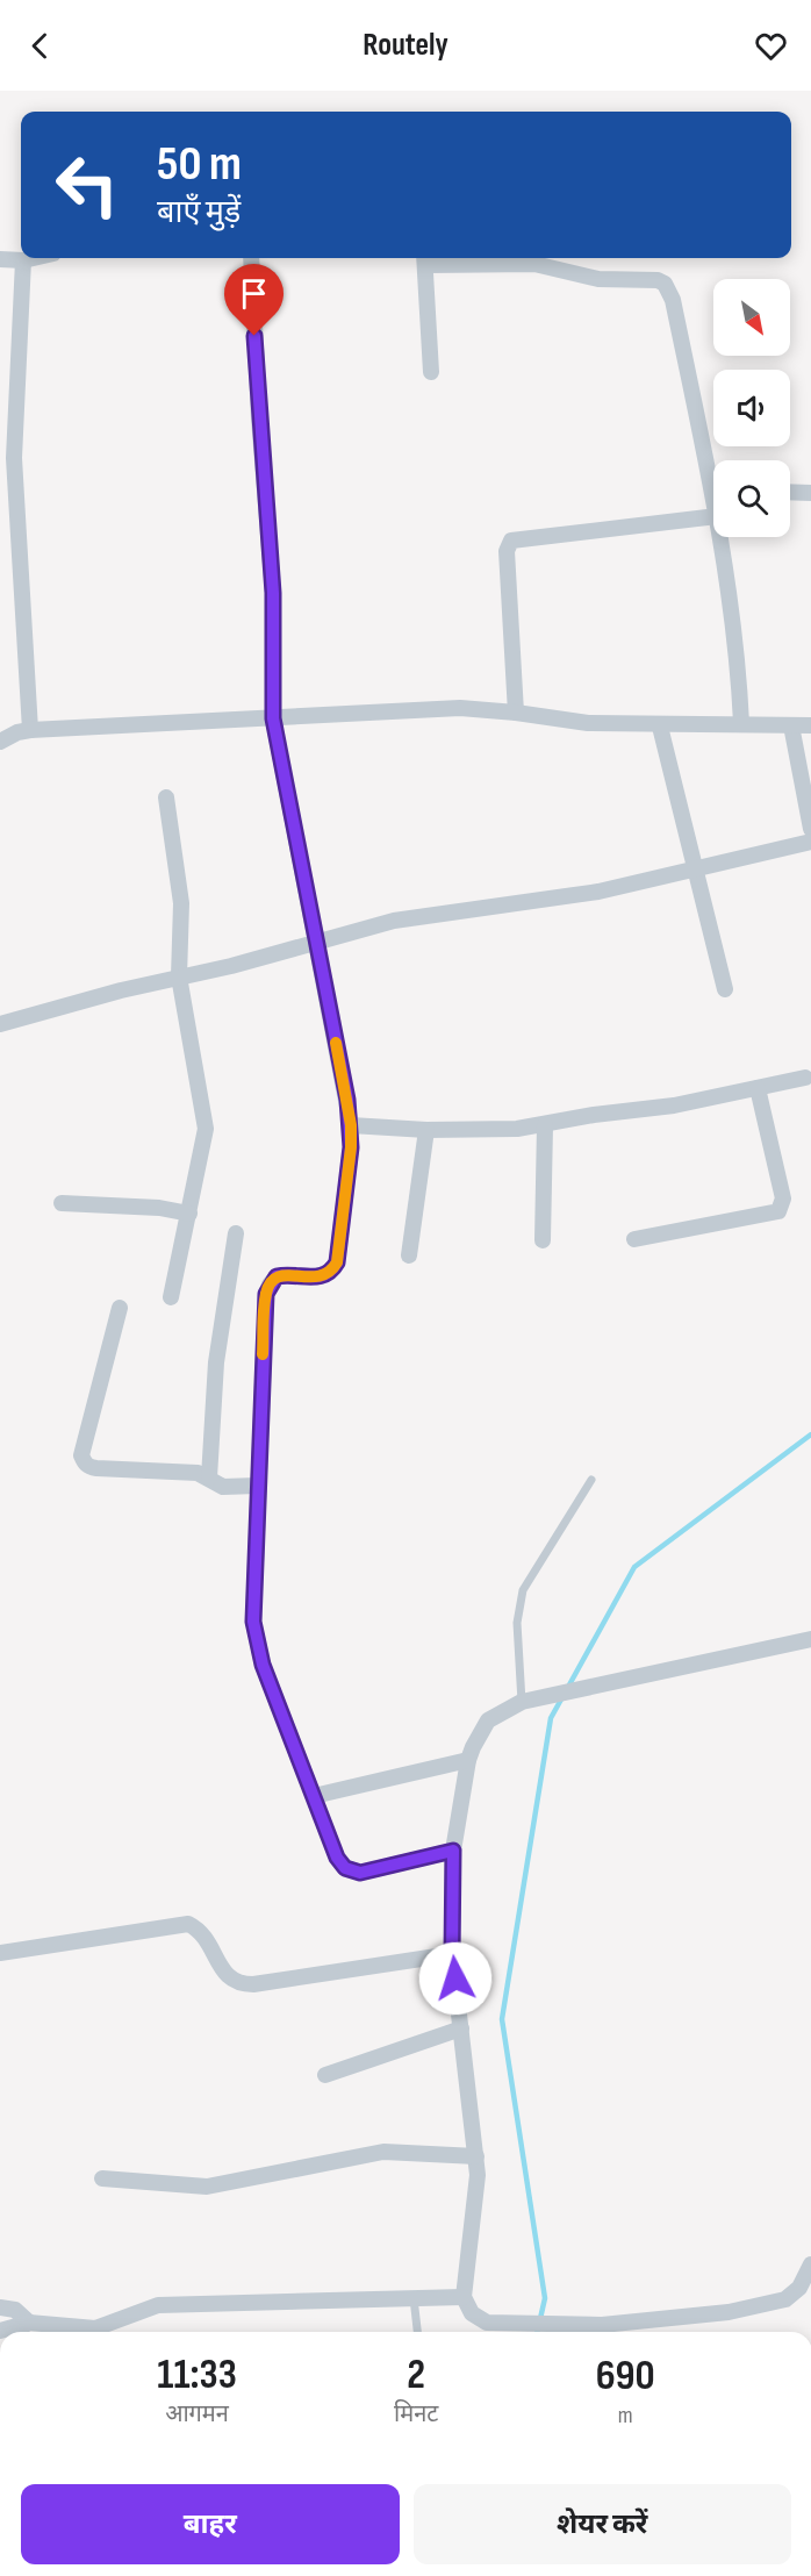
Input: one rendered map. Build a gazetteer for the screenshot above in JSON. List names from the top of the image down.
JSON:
{
  "north": "bottom right",
  "page": {
    "header": "Routely",
    "turn": ["50 m", "बाएँ मुड़ें"],
    "eta": [
      "11:33",
      "आगमन",
      "2",
      "मिनट",
      "690",
      "m"
    ],
    "buttons": ["बाहर", "शेयर करें"]
  }
}
